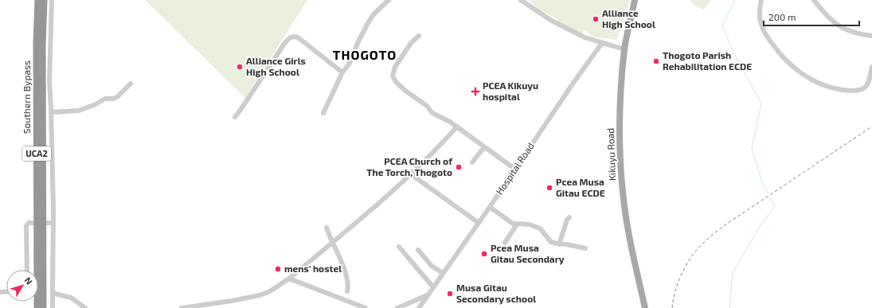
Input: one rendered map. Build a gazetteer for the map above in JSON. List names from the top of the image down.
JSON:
{
  "streets": {
    "highway": ["Southern Bypass", "UCA2"],
    "main road": ["Kikuyu Road"],
    "street": ["Hospital Road"]
  },
  "districts": ["THOGOTO"],
  "places": {
    "other": [
      "Alliance High School",
      "Thogoto Parish Rehabilitation ECDE",
      "Alliance Girls High School",
      "PCEA Church of The Torch, Thogoto",
      "Pcea Musa Gitau ECDE",
      "Pcea Musa Gitau Secondary",
      "mens' hostel",
      "Musa Gitau Secondary school"
    ],
    "health": ["PCEA Kikuyu hospital"]
  },
  "scale_bar": "200 m",
  "north": "top right"
}
